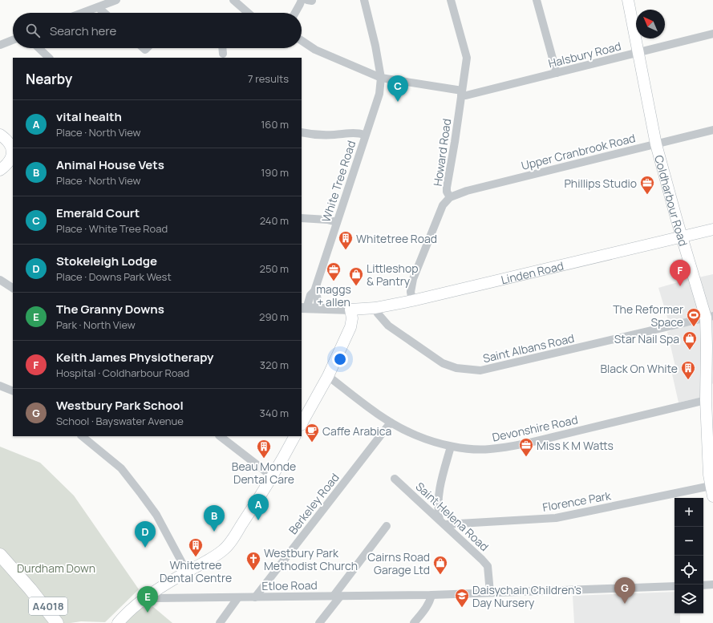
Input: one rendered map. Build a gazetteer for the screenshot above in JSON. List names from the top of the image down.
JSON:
{
  "streets": {
    "main road": ["Coldharbour Road", "Linden Road", "A4018"],
    "street": [
      "Halsbury Road",
      "Upper Cranbrook Road",
      "Howard Road",
      "White Tree Road",
      "Saint Albans Road",
      "Devonshire Road",
      "Florence Park",
      "Berkeley Road",
      "Saint Helena Road",
      "Etloe Road"
    ]
  },
  "crossings": [
    ["Halsbury Road", "Howard Road"],
    ["Halsbury Road", "White Tree Road"],
    ["Halsbury Road", "Coldharbour Road"],
    ["Upper Cranbrook Road", "Howard Road"],
    ["Upper Cranbrook Road", "Coldharbour Road"],
    ["Howard Road", "Linden Road"],
    ["Coldharbour Road", "Linden Road"],
    ["Coldharbour Road", "Saint Albans Road"],
    ["Coldharbour Road", "Devonshire Road"],
    ["Coldharbour Road", "Florence Park"],
    ["Linden Road", "Saint Albans Road"],
    ["Devonshire Road", "Berkeley Road"],
    ["Florence Park", "Saint Helena Road"],
    ["Berkeley Road", "Etloe Road"],
    ["Saint Helena Road", "Etloe Road"]
  ],
  "parks": ["Durdham Down"],
  "places": {
    "office": ["Phillips Studio", "maggs + allen", "Miss K M Watts"],
    "building": [
      "Whitetree Road",
      "Black On White",
      "Beau Monde Dental Care",
      "Whitetree Dental Centre"
    ],
    "shop": ["Littleshop & Pantry", "Star Nail Spa", "Cairns Road Garage Ltd"],
    "sports": ["The Reformer Space"],
    "cafe": ["Caffe Arabica"],
    "church": ["Westbury Park Methodist Church"],
    "school or university": ["Daisychain Children's Day Nursery"]
  },
  "north": "top left",
  "page": {
    "search": "Search here",
    "heading": ["Nearby", "7 results"],
    "pins": [
      "C",
      "F",
      "A",
      "B",
      "D",
      "G",
      "E"
    ],
    "list": [
      {
        "mark": "A",
        "name": "vital health",
        "note": "Place · North View",
        "value": "160 m"
      },
      {
        "mark": "B",
        "name": "Animal House Vets",
        "note": "Place · North View",
        "value": "190 m"
      },
      {
        "mark": "C",
        "name": "Emerald Court",
        "note": "Place · White Tree Road",
        "value": "240 m"
      },
      {
        "mark": "D",
        "name": "Stokeleigh Lodge",
        "note": "Place · Downs Park West",
        "value": "250 m"
      },
      {
        "mark": "E",
        "name": "The Granny Downs",
        "note": "Park · North View",
        "value": "290 m"
      },
      {
        "mark": "F",
        "name": "Keith James Physiotherapy",
        "note": "Hospital · Coldharbour Road",
        "value": "320 m"
      },
      {
        "mark": "G",
        "name": "Westbury Park School",
        "note": "School · Bayswater Avenue",
        "value": "340 m"
      }
    ],
    "map_buttons": ["+", "−"]
  }
}
